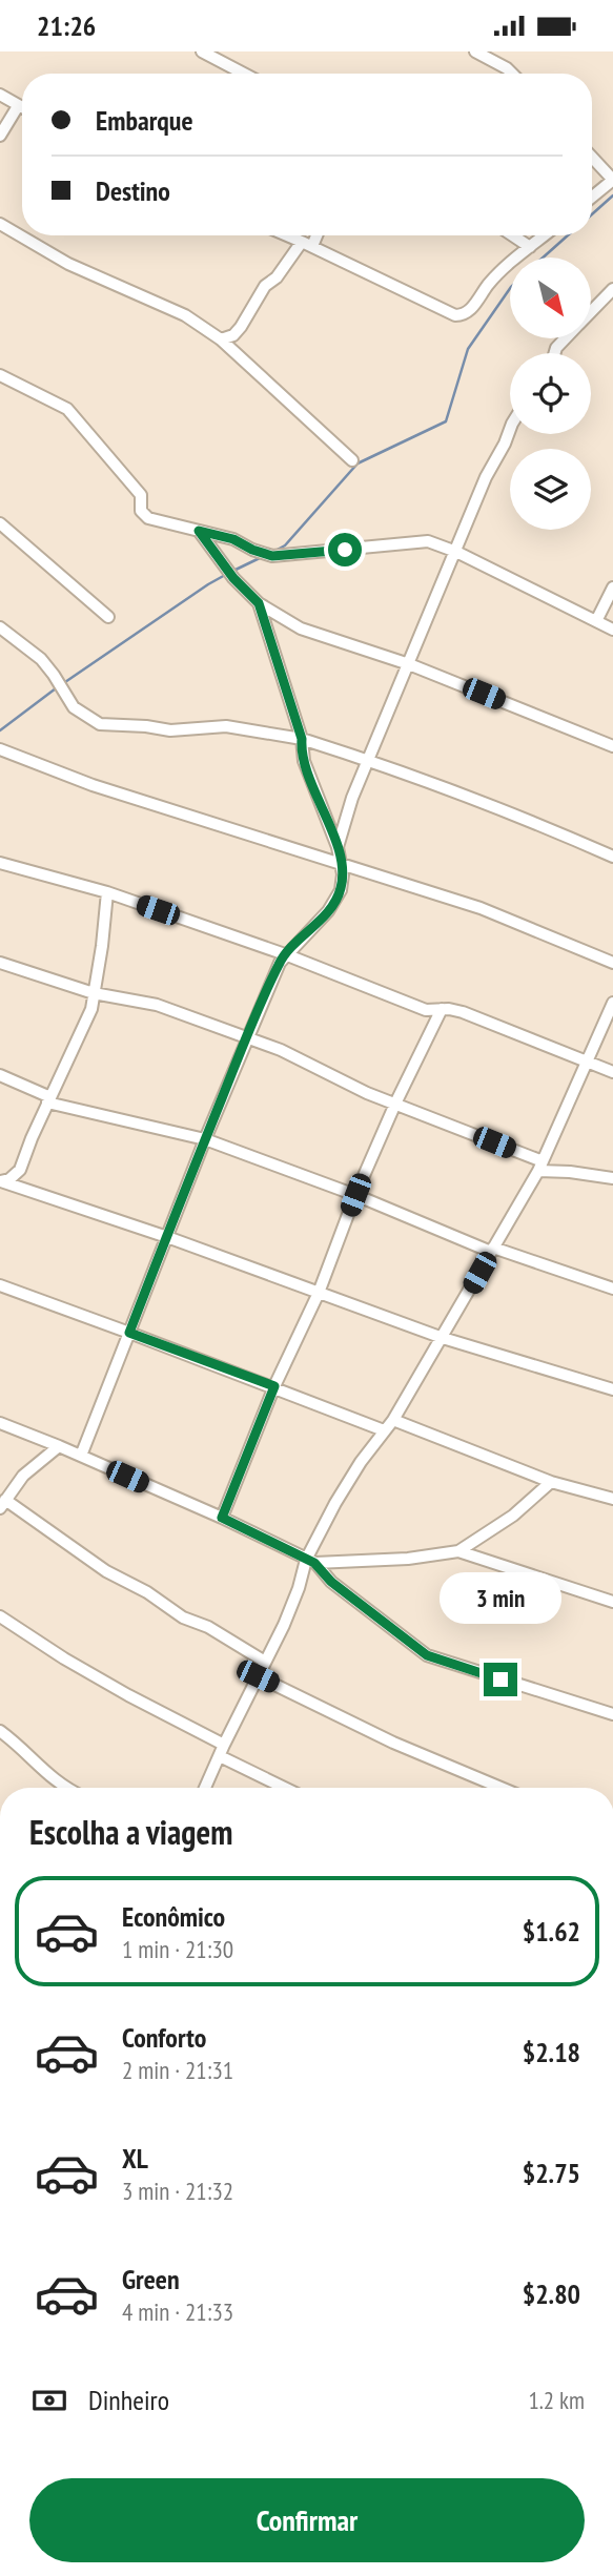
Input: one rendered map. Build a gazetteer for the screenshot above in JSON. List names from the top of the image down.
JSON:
{
  "north": "bottom right",
  "page": {
    "status": "21:26",
    "banner": ["Embarque", "Destino"],
    "bubble": "3 min",
    "heading": "Escolha a viagem",
    "list": [
      {
        "name": "Econômico",
        "note": "1 min · 21:30",
        "value": "$1.62"
      },
      {
        "name": "Conforto",
        "note": "2 min · 21:31",
        "value": "$2.18"
      },
      {
        "name": "XL",
        "note": "3 min · 21:32",
        "value": "$2.75"
      },
      {
        "name": "Green",
        "note": "4 min · 21:33",
        "value": "$2.80"
      }
    ],
    "pay": ["Dinheiro", "1.2 km"],
    "buttons": "Confirmar"
  }
}
